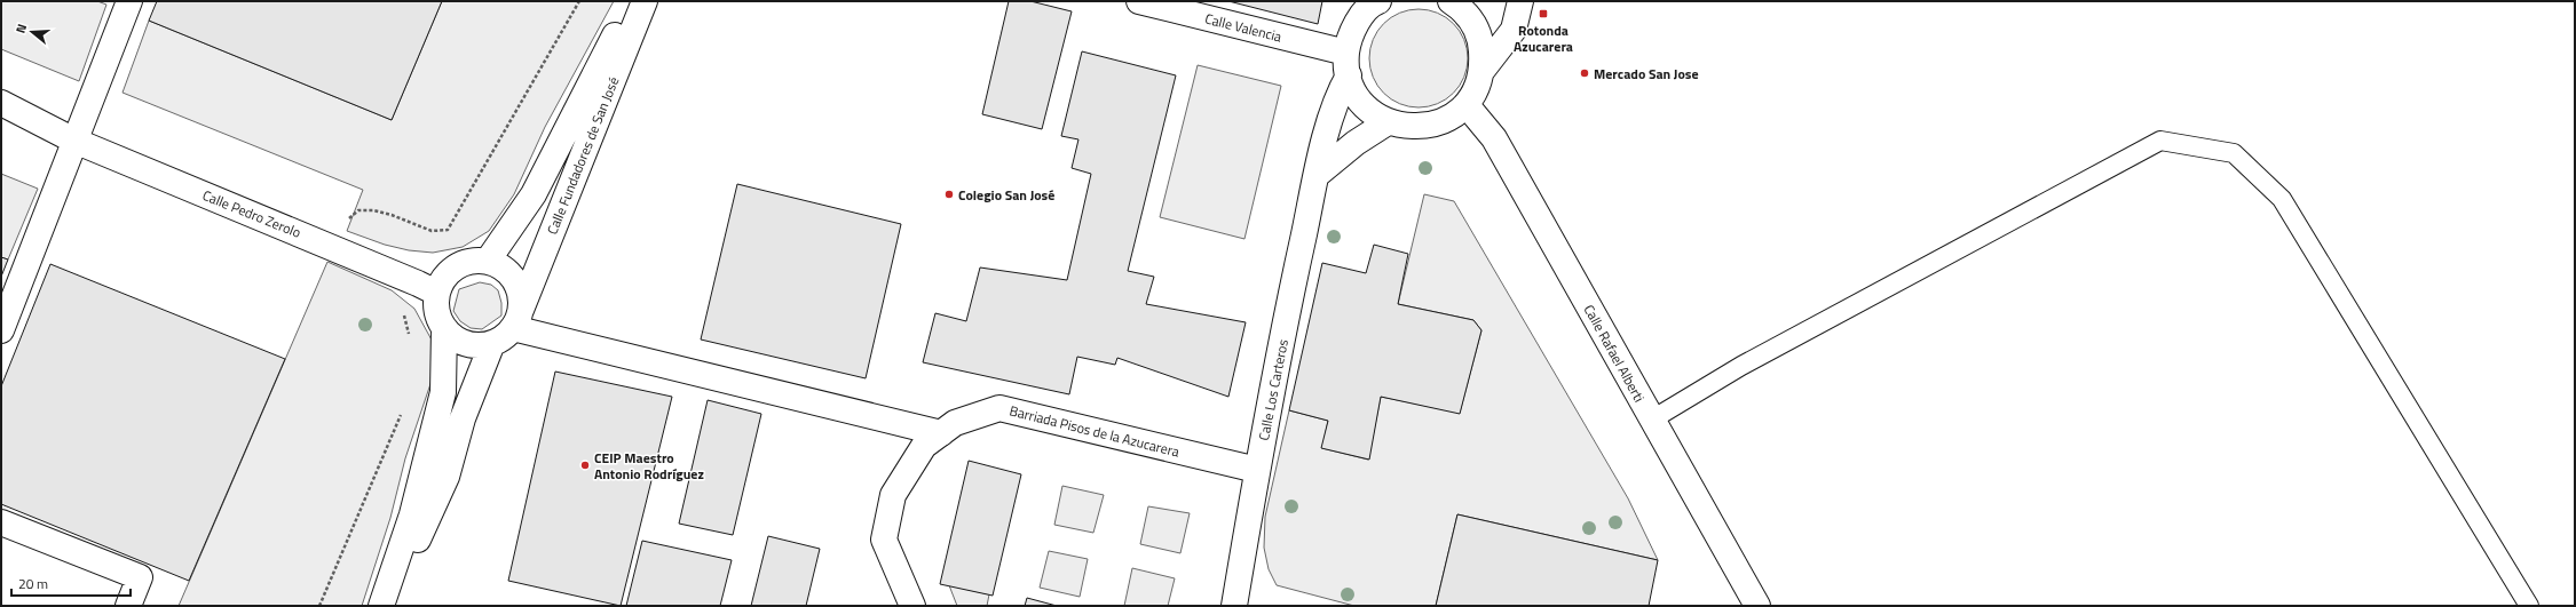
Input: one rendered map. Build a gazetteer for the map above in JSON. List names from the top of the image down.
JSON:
{
  "streets": {
    "street": [
      "Calle Valencia",
      "Calle Fundadores de San José",
      "Calle Pedro Zerolo",
      "Calle Rafael Alberti",
      "Calle Los Carteros",
      "Barriada Pisos de la Azucarera"
    ]
  },
  "crossings": [
    ["Calle Valencia", "Calle Los Carteros"],
    ["Calle Fundadores de San José", "Calle Pedro Zerolo"],
    ["Calle Los Carteros", "Barriada Pisos de la Azucarera"]
  ],
  "places": {
    "transit": ["Rotonda Azucarera"],
    "other": ["Mercado San Jose", "Colegio San José", "CEIP Maestro Antonio Rodríguez"]
  },
  "scale_bar": "20 m",
  "north": "left"
}
